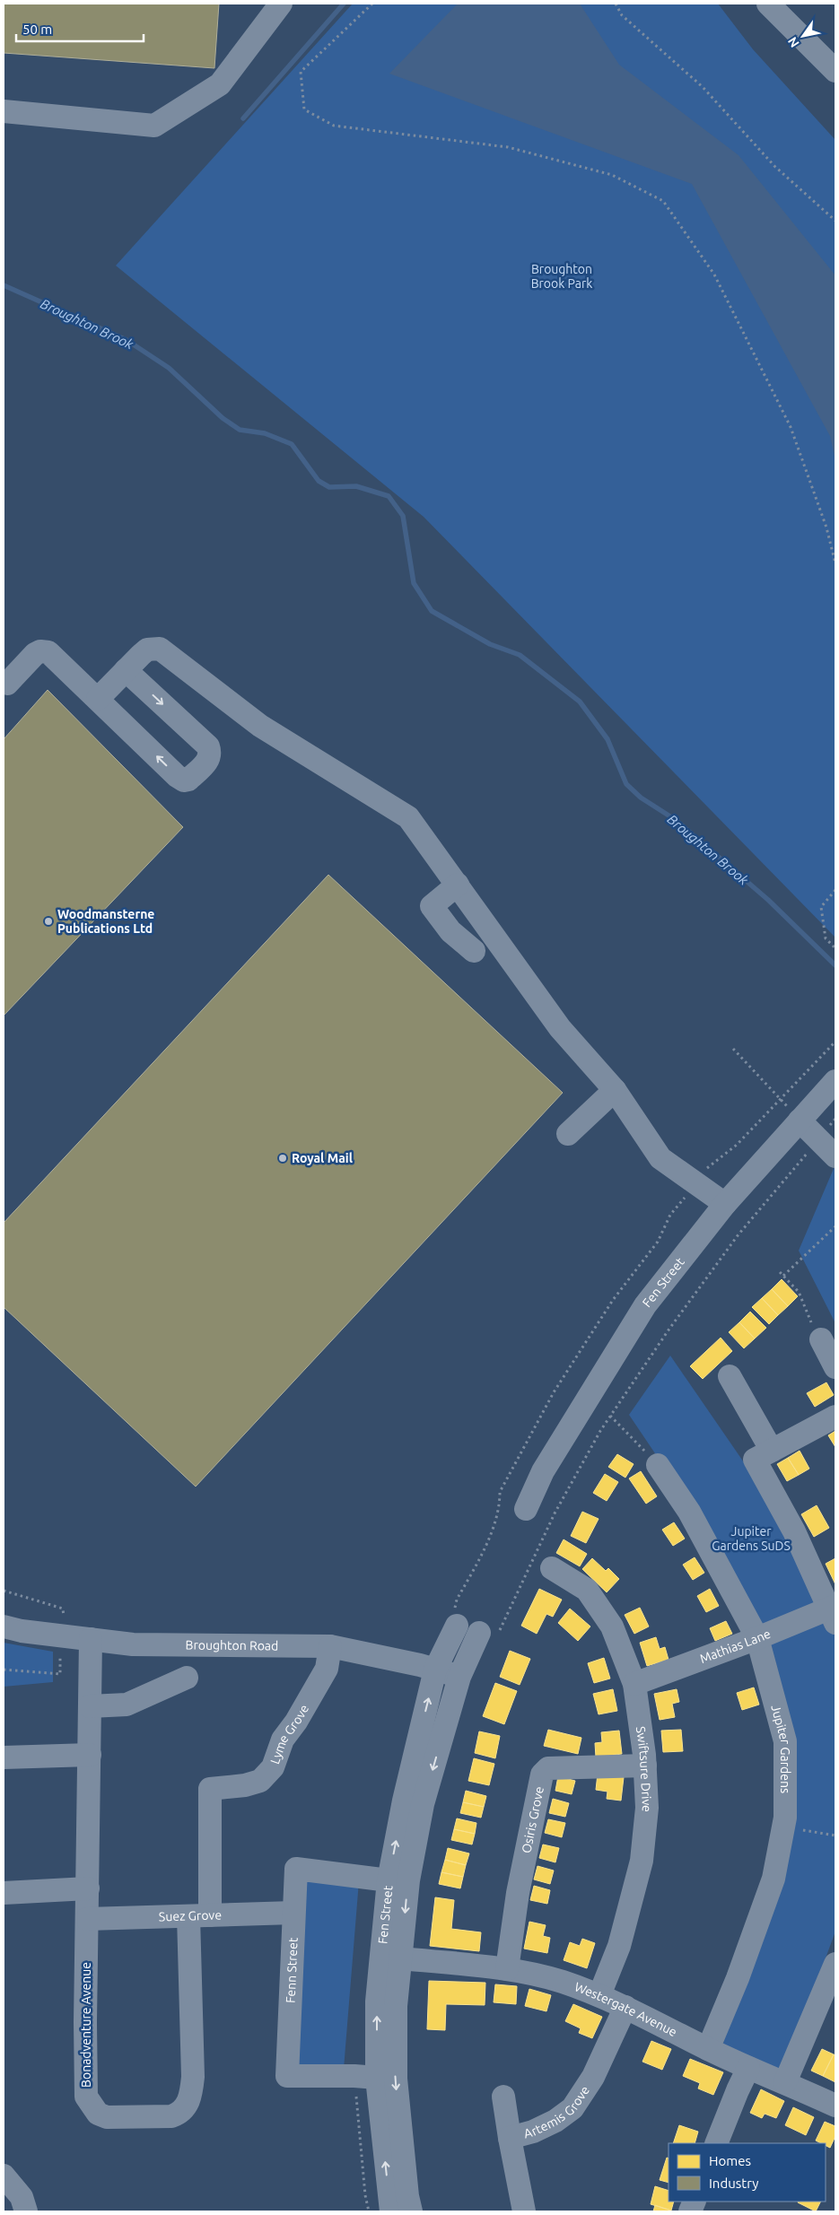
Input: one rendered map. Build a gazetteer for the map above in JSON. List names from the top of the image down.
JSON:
{
  "streets": {
    "street": [
      "Fen Street",
      "Broughton Road",
      "Mathias Lane",
      "Lyme Grove",
      "Jupiter Gardens",
      "Swiftsure Drive",
      "Osiris Grove",
      "Suez Grove",
      "Fenn Street",
      "Westergate Avenue",
      "Bonadventure Avenue",
      "Artemis Grove"
    ]
  },
  "crossings": [
    ["Fen Street", "Broughton Road"],
    ["Fen Street", "Fenn Street"],
    ["Fen Street", "Westergate Avenue"],
    ["Broughton Road", "Lyme Grove"],
    ["Broughton Road", "Bonadventure Avenue"],
    ["Mathias Lane", "Jupiter Gardens"],
    ["Mathias Lane", "Swiftsure Drive"],
    ["Lyme Grove", "Suez Grove"],
    ["Lyme Grove", "Bonadventure Avenue"],
    ["Jupiter Gardens", "Westergate Avenue"],
    ["Swiftsure Drive", "Osiris Grove"],
    ["Swiftsure Drive", "Westergate Avenue"],
    ["Osiris Grove", "Westergate Avenue"],
    ["Suez Grove", "Fenn Street"],
    ["Suez Grove", "Bonadventure Avenue"],
    ["Westergate Avenue", "Artemis Grove"]
  ],
  "water": ["Broughton Brook"],
  "parks": ["Broughton Brook Park", "Jupiter Gardens SuDS"],
  "places": ["Woodmansterne Publications Ltd", "Royal Mail"],
  "legend": ["Homes", "Industry"],
  "scale_bar": "50 m",
  "north": "bottom left"
}
